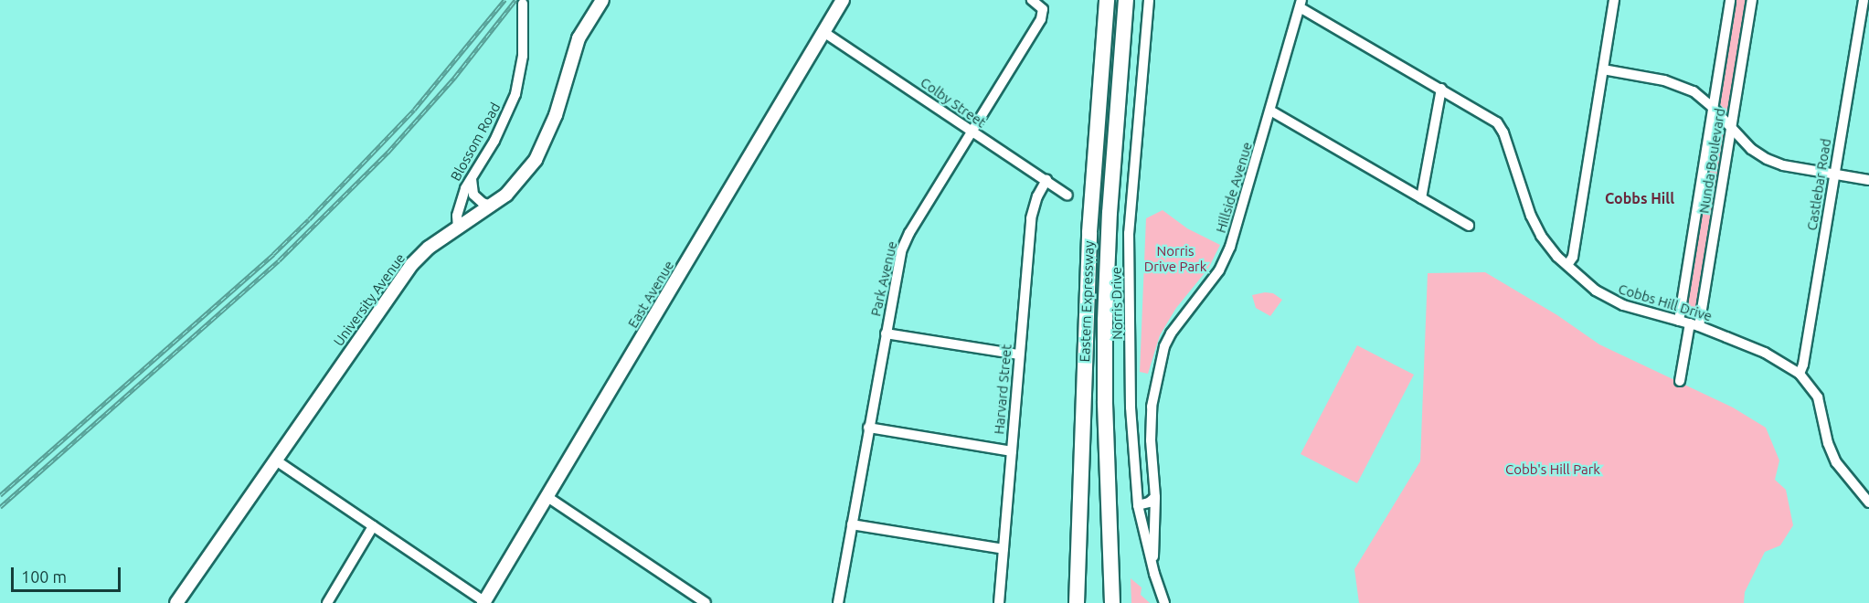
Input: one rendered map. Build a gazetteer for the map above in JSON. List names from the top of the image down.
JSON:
{
  "streets": {
    "highway": ["Eastern Expressway"],
    "main road": ["East Avenue", "University Avenue"],
    "street": [
      "Colby Street",
      "Blossom Road",
      "Nunda Boulevard",
      "Castlebar Road",
      "Hillside Avenue",
      "Park Avenue",
      "Cobbs Hill Drive",
      "Norris Drive",
      "Harvard Street"
    ]
  },
  "crossings": [
    ["Colby Street", "Park Avenue"],
    ["Colby Street", "East Avenue"],
    ["Colby Street", "Harvard Street"],
    ["Blossom Road", "University Avenue"],
    ["Nunda Boulevard", "Cobbs Hill Drive"],
    ["Castlebar Road", "Cobbs Hill Drive"],
    ["Hillside Avenue", "Cobbs Hill Drive"],
    ["Hillside Avenue", "Norris Drive"]
  ],
  "districts": ["Cobbs Hill"],
  "parks": ["Norris Drive Park", "Cobb's Hill Park"],
  "scale_bar": "100 m"
}
